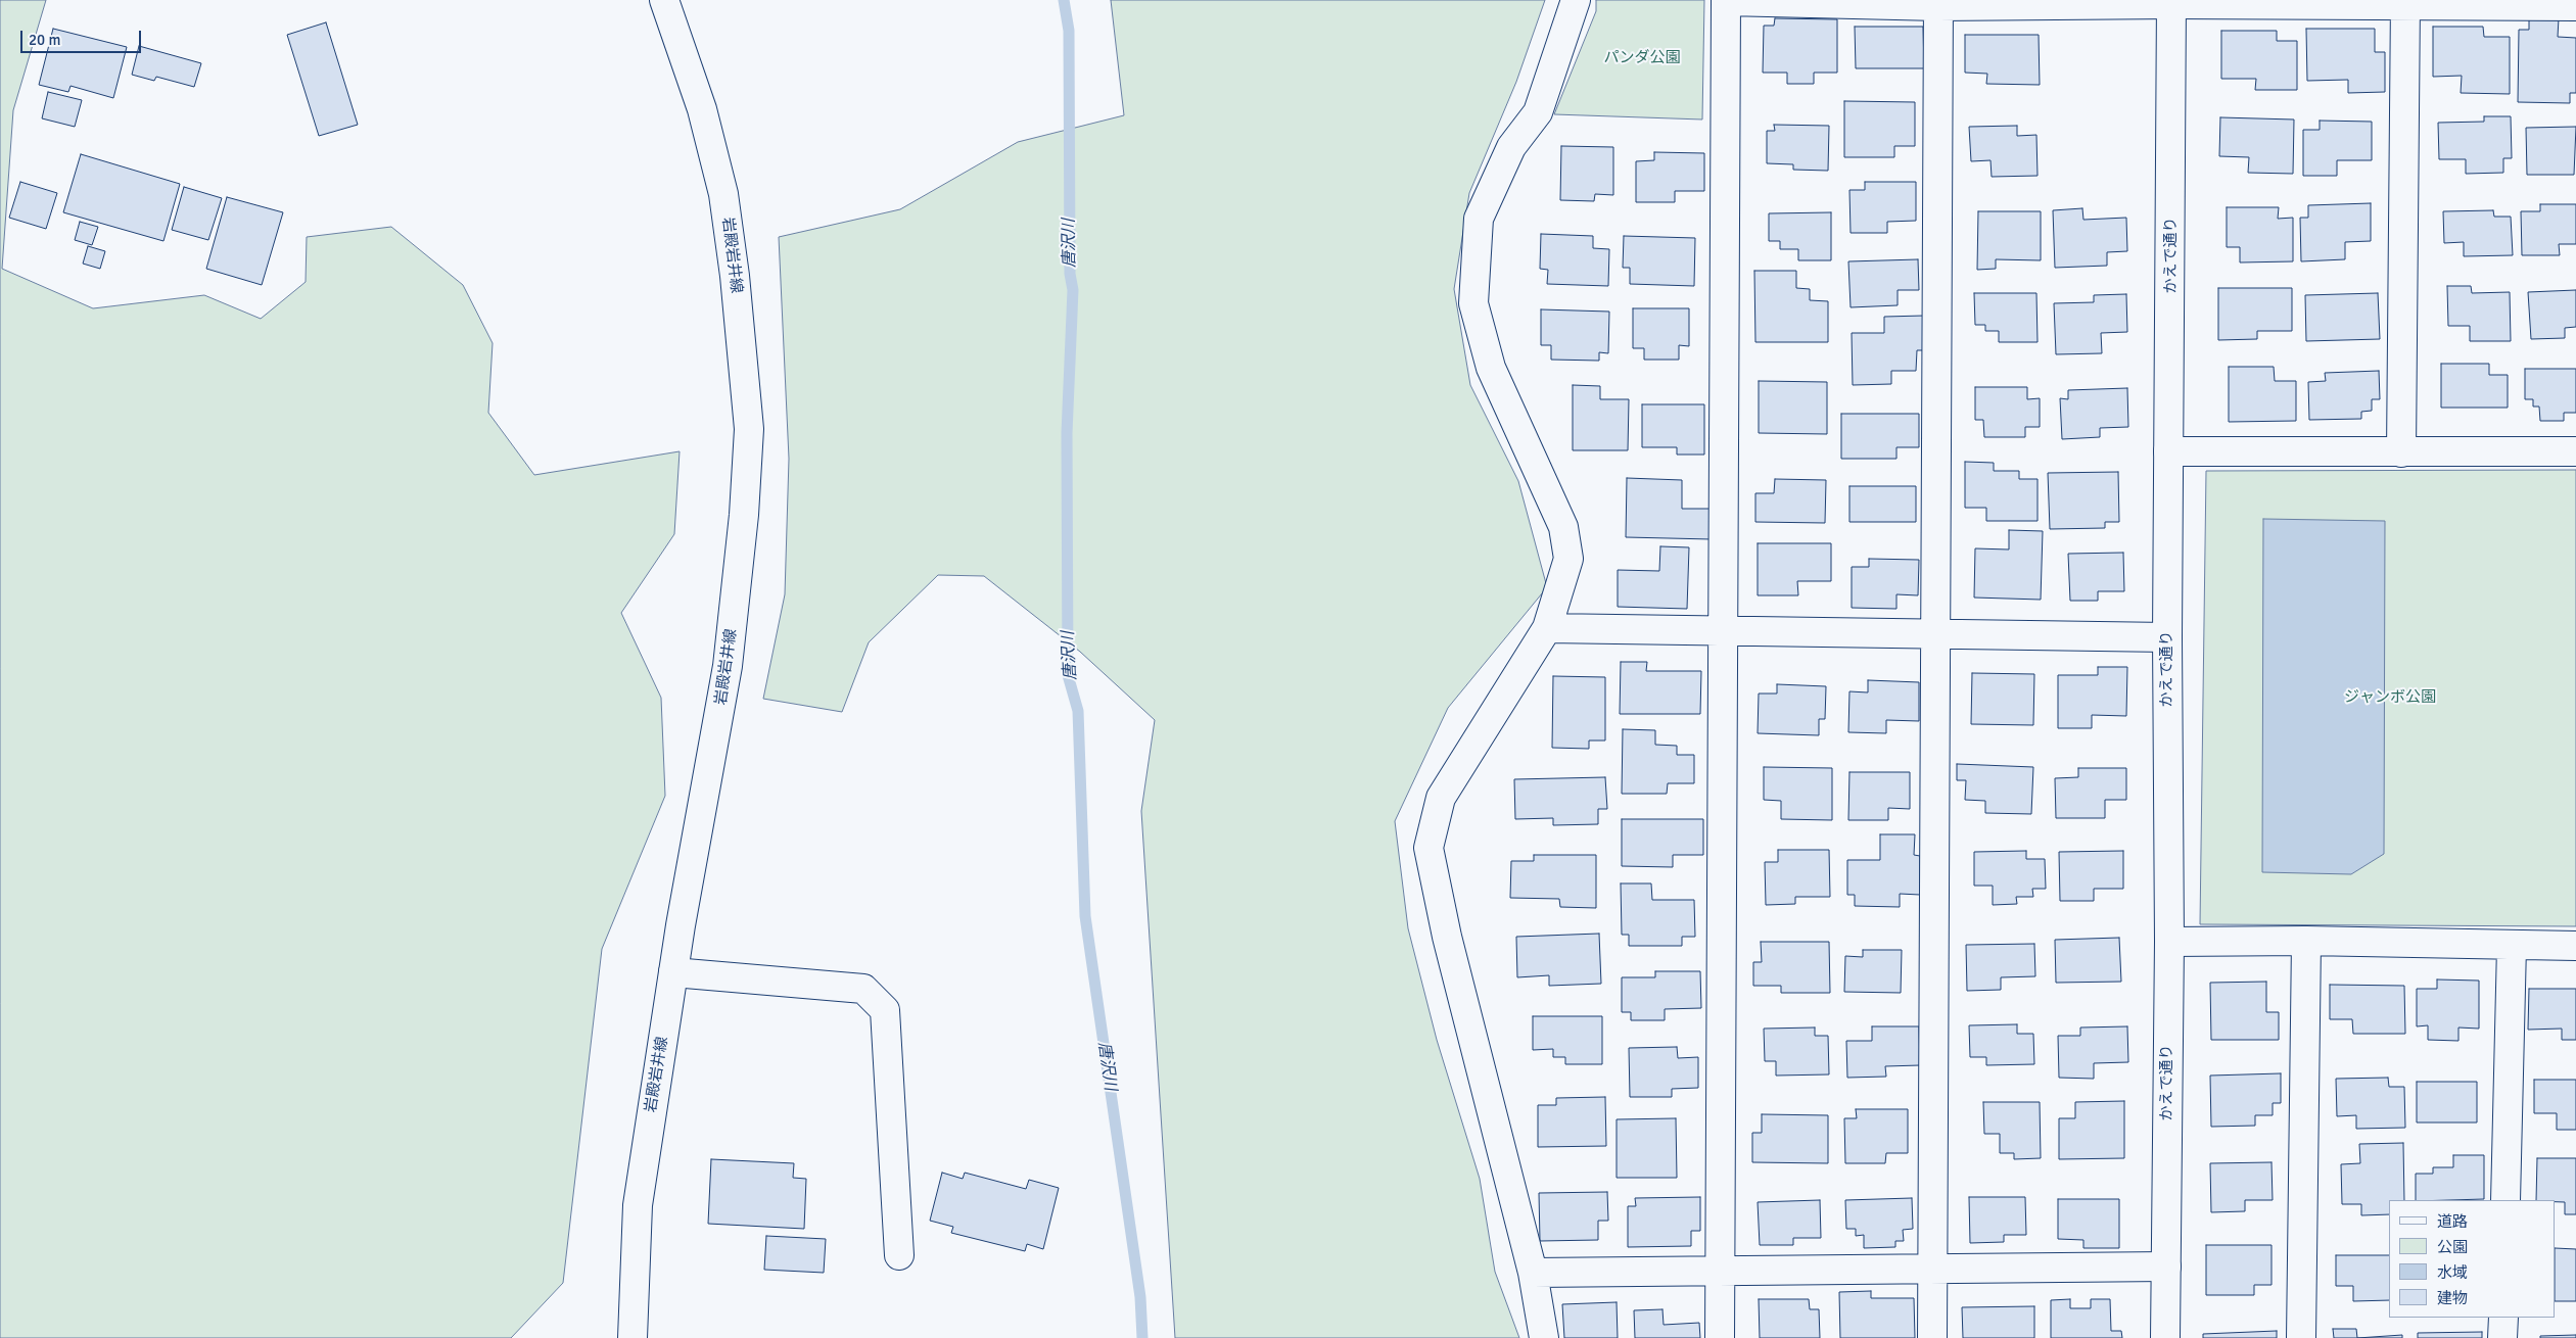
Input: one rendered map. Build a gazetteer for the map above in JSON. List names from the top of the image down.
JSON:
{
  "streets": {
    "street": ["岩殿岩井線", "かえで通り"]
  },
  "water": ["唐沢川"],
  "parks": ["パンダ公園", "ジャンボ公園"],
  "legend": [
    "道路",
    "公園",
    "水域",
    "建物"
  ],
  "scale_bar": "20 m"
}
